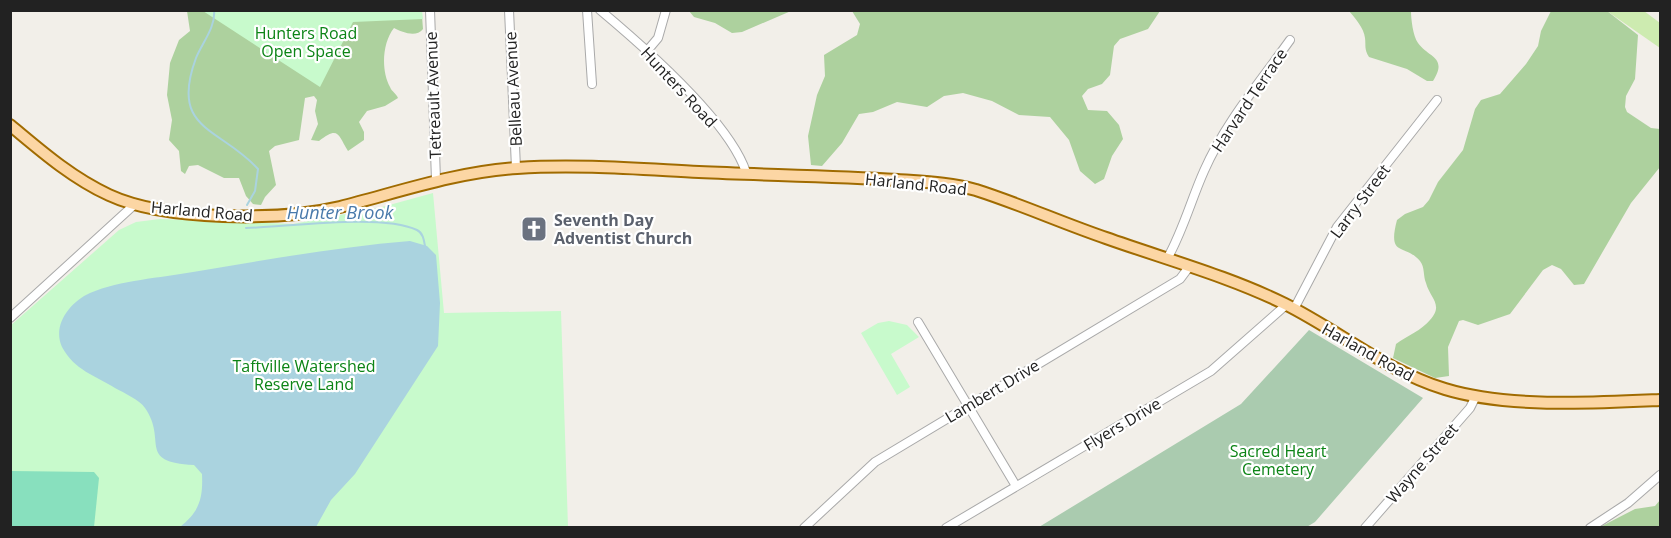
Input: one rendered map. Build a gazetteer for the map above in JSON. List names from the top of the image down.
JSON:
{
  "streets": {
    "main road": ["Harland Road"],
    "street": [
      "Hunters Road",
      "Belleau Avenue",
      "Tetreault Avenue",
      "Harvard Terrace",
      "Larry Street",
      "Lambert Drive",
      "Flyers Drive",
      "Wayne Street"
    ]
  },
  "crossings": [
    ["Hunters Road", "Harland Road"],
    ["Belleau Avenue", "Harland Road"],
    ["Tetreault Avenue", "Harland Road"],
    ["Harvard Terrace", "Harland Road"],
    ["Harland Road", "Larry Street"],
    ["Harland Road", "Lambert Drive"],
    ["Harland Road", "Flyers Drive"],
    ["Harland Road", "Wayne Street"],
    ["Larry Street", "Flyers Drive"]
  ],
  "water": ["Hunter Brook"],
  "parks": ["Hunters Road Open Space", "Taftville Watershed Reserve Land", "Sacred Heart Cemetery"],
  "places": {
    "church": ["Seventh Day Adventist Church"]
  }
}
